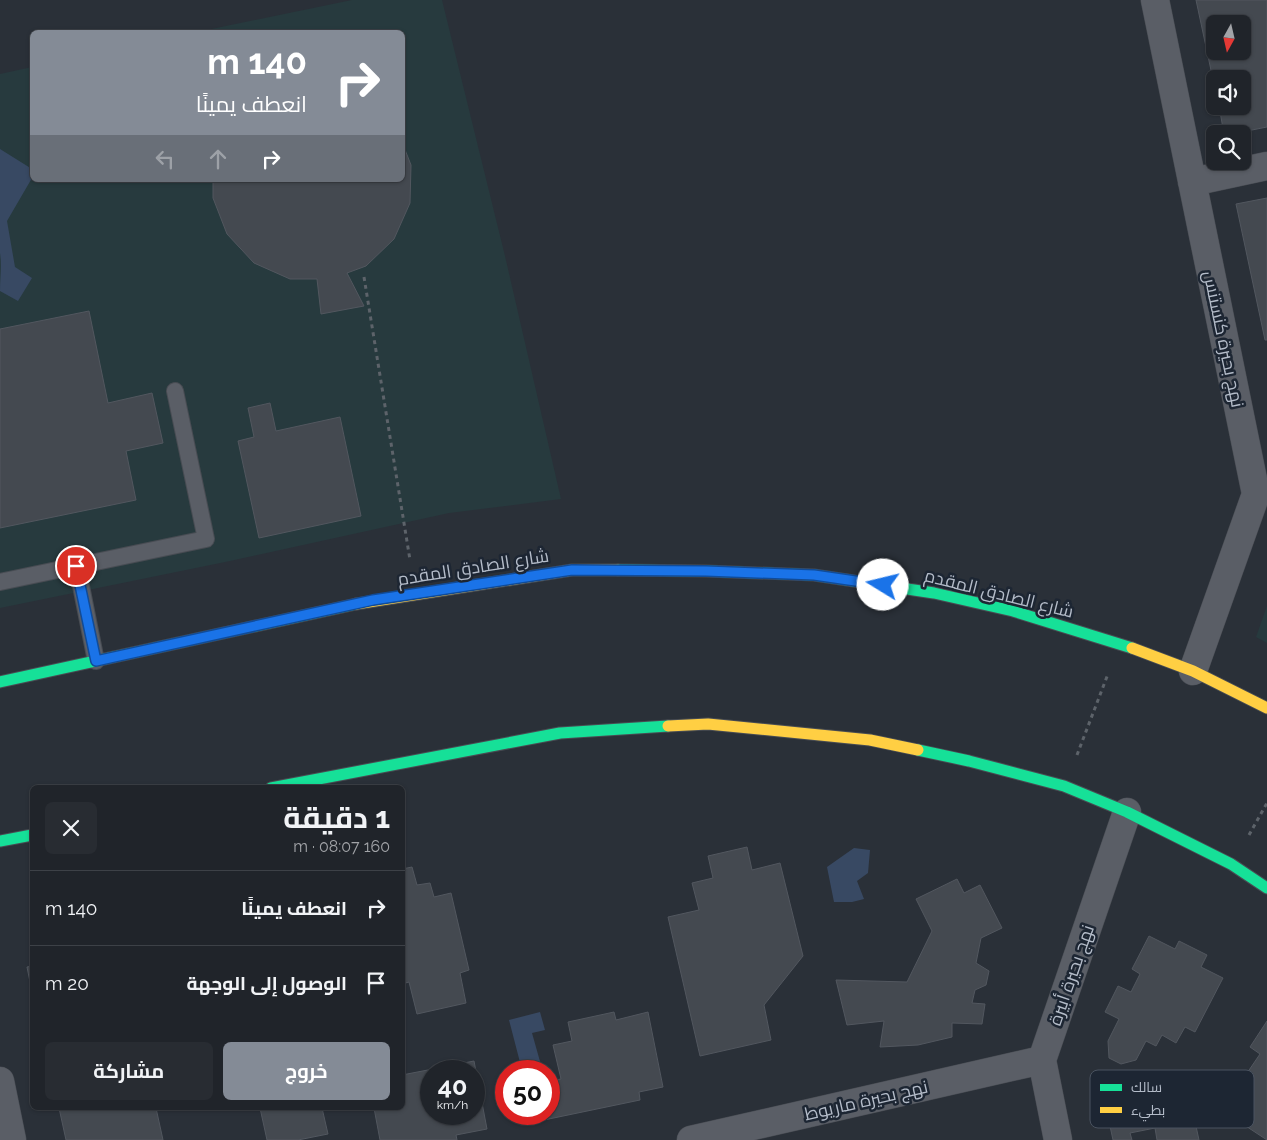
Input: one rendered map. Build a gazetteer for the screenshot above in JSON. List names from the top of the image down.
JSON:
{
  "streets": {
    "main road": ["شارع الصادق المقدم"],
    "street": ["نهج بحيرة كنستنس", "نهج بحيرة أبيرة", "نهج بحيرة ماريوط"]
  },
  "crossings": [
    ["نهج بحيرة كنستنس", "شارع الصادق المقدم"],
    ["نهج بحيرة أبيرة", "نهج بحيرة ماريوط"]
  ],
  "legend": ["سالك", "بطيء"],
  "north": "bottom",
  "page": {
    "turn": ["140 m", "انعطف يمينًا"],
    "heading": ["1 دقيقة", "160 m · 08:07"],
    "list": [
      {
        "name": "انعطف يمينًا",
        "value": "140 m"
      },
      {
        "name": "الوصول إلى الوجهة",
        "value": "20 m"
      }
    ],
    "buttons": ["خروج", "مشاركة"],
    "speed": "40 km/h",
    "limit": "50"
  }
}
